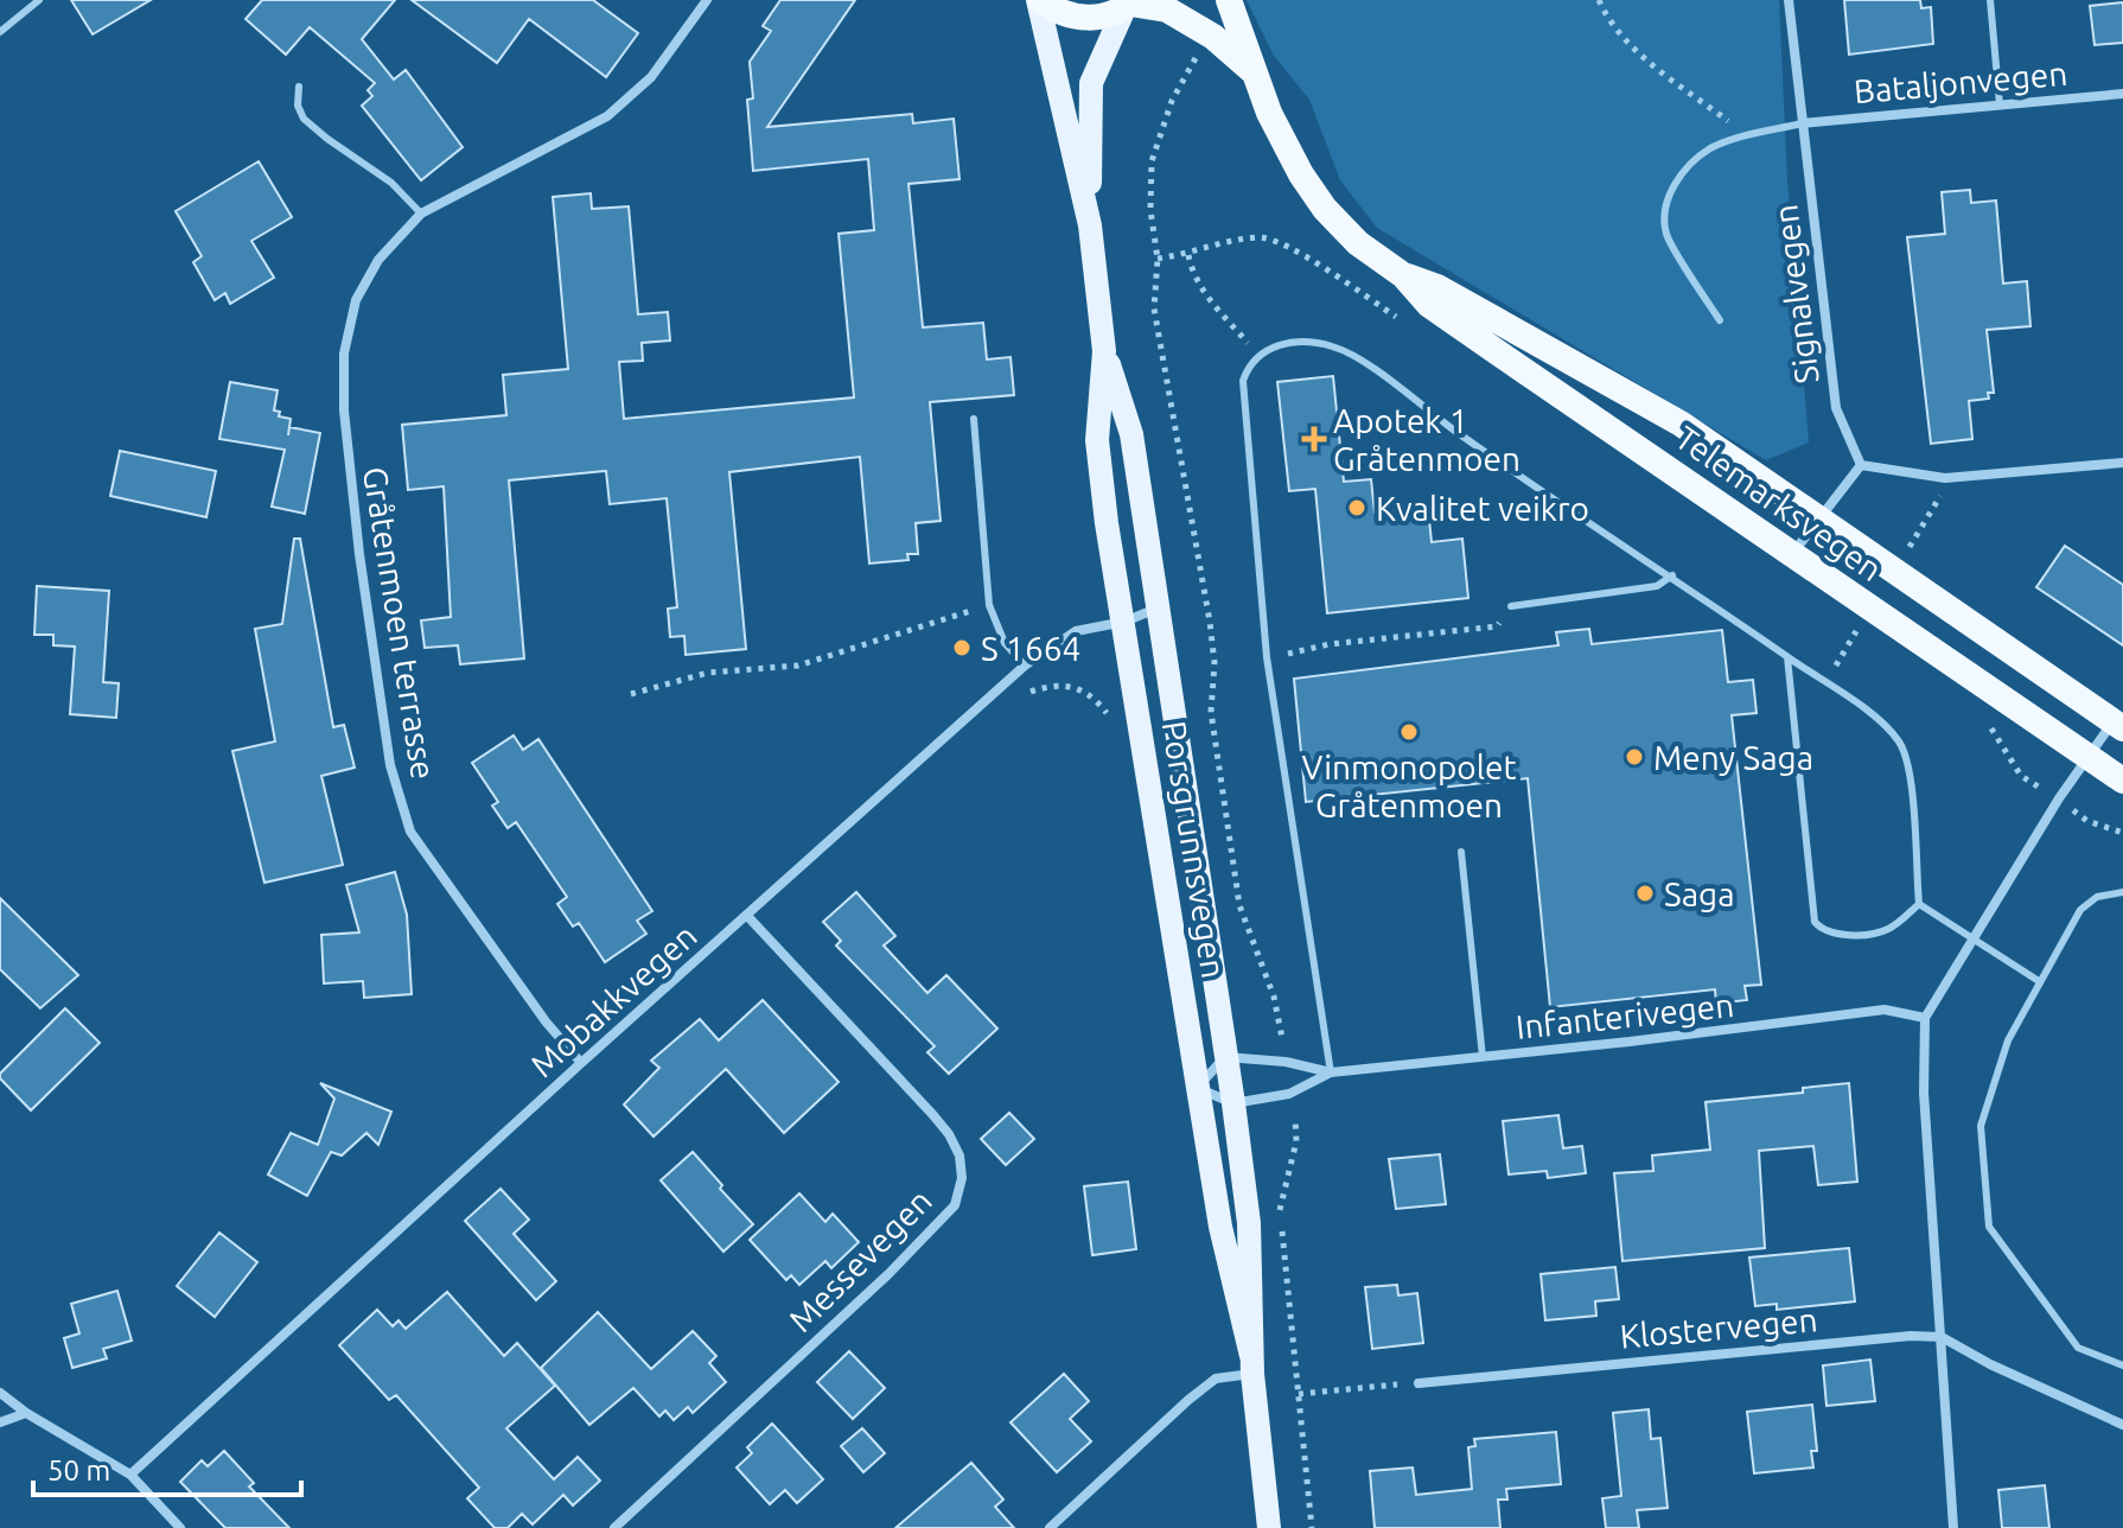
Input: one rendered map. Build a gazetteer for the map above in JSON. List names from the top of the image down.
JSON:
{
  "streets": {
    "highway": ["Telemarksvegen", "Porsgrunnsvegen"],
    "street": [
      "Bataljonvegen",
      "Signalvegen",
      "Gråtenmoen terrasse",
      "Mobakkvegen",
      "Infanterivegen",
      "Messevegen",
      "Klostervegen"
    ]
  },
  "crossings": [
    ["Bataljonvegen", "Signalvegen"],
    ["Telemarksvegen", "Porsgrunnsvegen"],
    ["Gråtenmoen terrasse", "Mobakkvegen"],
    ["Porsgrunnsvegen", "Mobakkvegen"],
    ["Porsgrunnsvegen", "Infanterivegen"],
    ["Mobakkvegen", "Messevegen"]
  ],
  "places": {
    "health": ["Apotek 1 Gråtenmoen"],
    "other": [
      "Kvalitet veikro",
      "S 1664",
      "Vinmonopolet Gråtenmoen",
      "Meny Saga",
      "Saga"
    ]
  },
  "scale_bar": "50 m"
}
